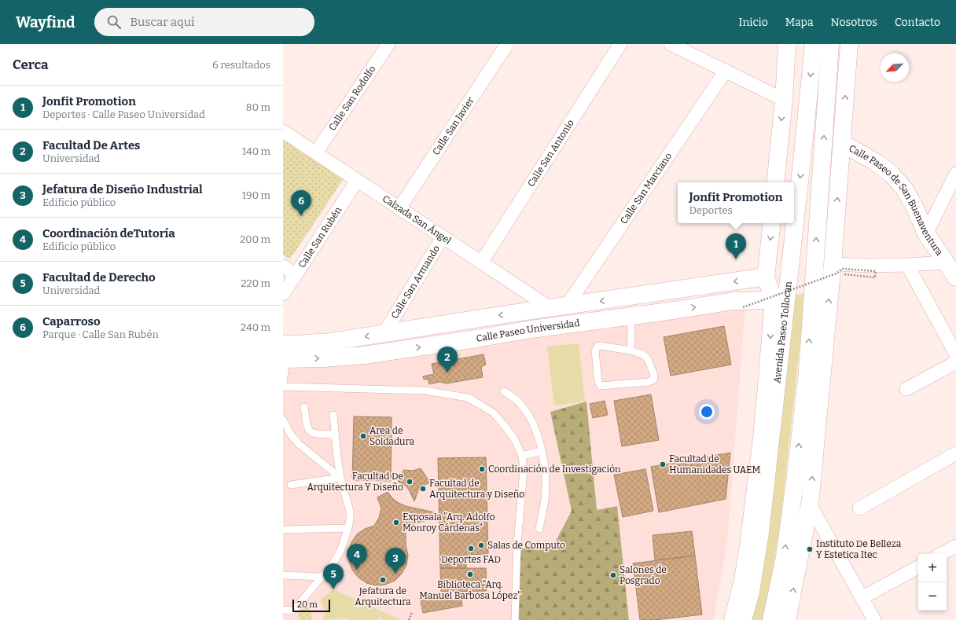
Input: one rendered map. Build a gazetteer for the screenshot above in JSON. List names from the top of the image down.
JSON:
{
  "streets": {
    "main road": ["Calle Paseo de San Buenaventura", "Calle Paseo Universidad", "Avenida Paseo Tollocan"],
    "street": [
      "Calle San Rodolfo",
      "Calle San Javier",
      "Calle San Antonio",
      "Calle San Marciano",
      "Calzada San Ángel",
      "Calle San Rubén",
      "Calle San Armando"
    ]
  },
  "crossings": [
    ["Calle San Rodolfo", "Calzada San Ángel"],
    ["Calle San Javier", "Calzada San Ángel"],
    ["Calle San Antonio", "Calzada San Ángel"],
    ["Calle San Marciano", "Calle Paseo Universidad"],
    ["Calzada San Ángel", "Calle San Rubén"],
    ["Calzada San Ángel", "Calle San Armando"],
    ["Calzada San Ángel", "Calle Paseo Universidad"],
    ["Calle Paseo Universidad", "Avenida Paseo Tollocan"]
  ],
  "places": [
    "Area de Soldadura",
    "Facultad de Humanidades UAEM",
    "Coordinación de Investigación",
    "Facultad De Arquitectura Y Diseño",
    "Facultad de Arquitectura y Diseño",
    "Exposala \"Arq. Adolfo Monroy Cárdenas\"",
    "Salas de Computo",
    "Deportes FAD",
    "Instituto De Belleza Y Estetica Itec",
    "Biblioteca \"Arq. Manuel Barbosa López\"",
    "Salones de Posgrado",
    "Jefatura de Arquitectura"
  ],
  "scale_bar": "20 m",
  "north": "bottom left",
  "page": {
    "header": "Wayfind",
    "search": "Buscar aquí",
    "nav": [
      "Inicio",
      "Mapa",
      "Nosotros",
      "Contacto"
    ],
    "heading": ["Cerca", "6 resultados"],
    "list": [
      {
        "mark": "1",
        "name": "Jonfit Promotion",
        "note": "Deportes · Calle Paseo Universidad",
        "value": "80 m"
      },
      {
        "mark": "2",
        "name": "Facultad De Artes",
        "note": "Universidad",
        "value": "140 m"
      },
      {
        "mark": "3",
        "name": "Jefatura de Diseño Industrial",
        "note": "Edificio público",
        "value": "190 m"
      },
      {
        "mark": "4",
        "name": "Coordinación deTutoría",
        "note": "Edificio público",
        "value": "200 m"
      },
      {
        "mark": "5",
        "name": "Facultad de Derecho",
        "note": "Universidad",
        "value": "220 m"
      },
      {
        "mark": "6",
        "name": "Caparroso",
        "note": "Parque · Calle San Rubén",
        "value": "240 m"
      }
    ],
    "popup": ["Jonfit Promotion", "Deportes"],
    "pins": [
      "6",
      "1",
      "2",
      "4",
      "3",
      "5"
    ],
    "map_buttons": ["+", "−"],
    "scale": "20 m"
  }
}
